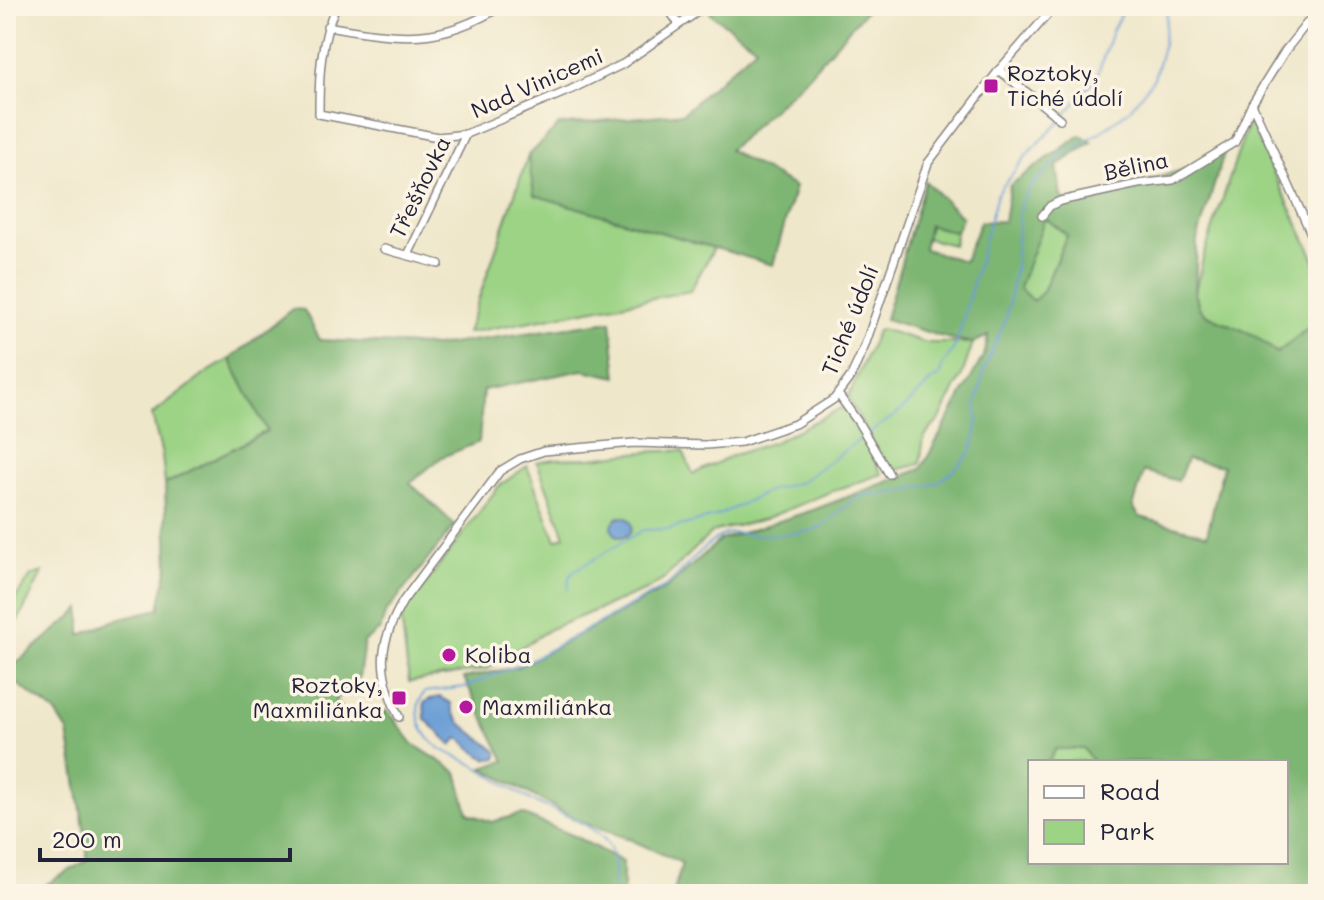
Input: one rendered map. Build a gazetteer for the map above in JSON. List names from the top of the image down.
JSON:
{
  "streets": {
    "street": [
      "Nad Vinicemi",
      "Bělina",
      "Třešňovka",
      "Tiché údolí"
    ]
  },
  "crossings": [
    ["Nad Vinicemi", "Třešňovka"]
  ],
  "places": {
    "transit": ["Roztoky, Tiché údolí", "Roztoky, Maxmiliánka"],
    "other": ["Koliba", "Maxmiliánka"]
  },
  "legend": ["Road", "Park"],
  "scale_bar": "200 m"
}
